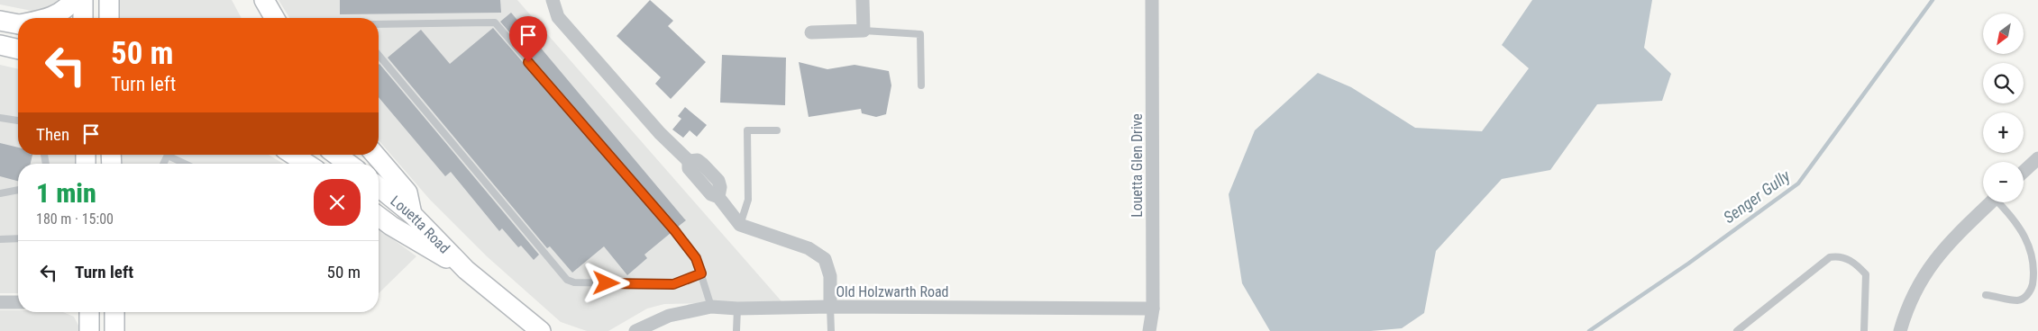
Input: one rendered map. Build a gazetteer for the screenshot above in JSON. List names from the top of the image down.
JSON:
{
  "streets": {
    "main road": ["Louetta Road"],
    "street": ["Louetta Glen Drive", "Old Holzwarth Road"]
  },
  "crossings": [
    ["Louetta Glen Drive", "Old Holzwarth Road"]
  ],
  "water": ["Senger Gully"],
  "north": "bottom left",
  "page": {
    "map_buttons": ["+", "−"],
    "turn": ["50 m", "Turn left"],
    "then": "Then",
    "heading": ["1 min", "180 m · 15:00"],
    "list": [
      {
        "name": "Turn left",
        "value": "50 m"
      }
    ]
  }
}
